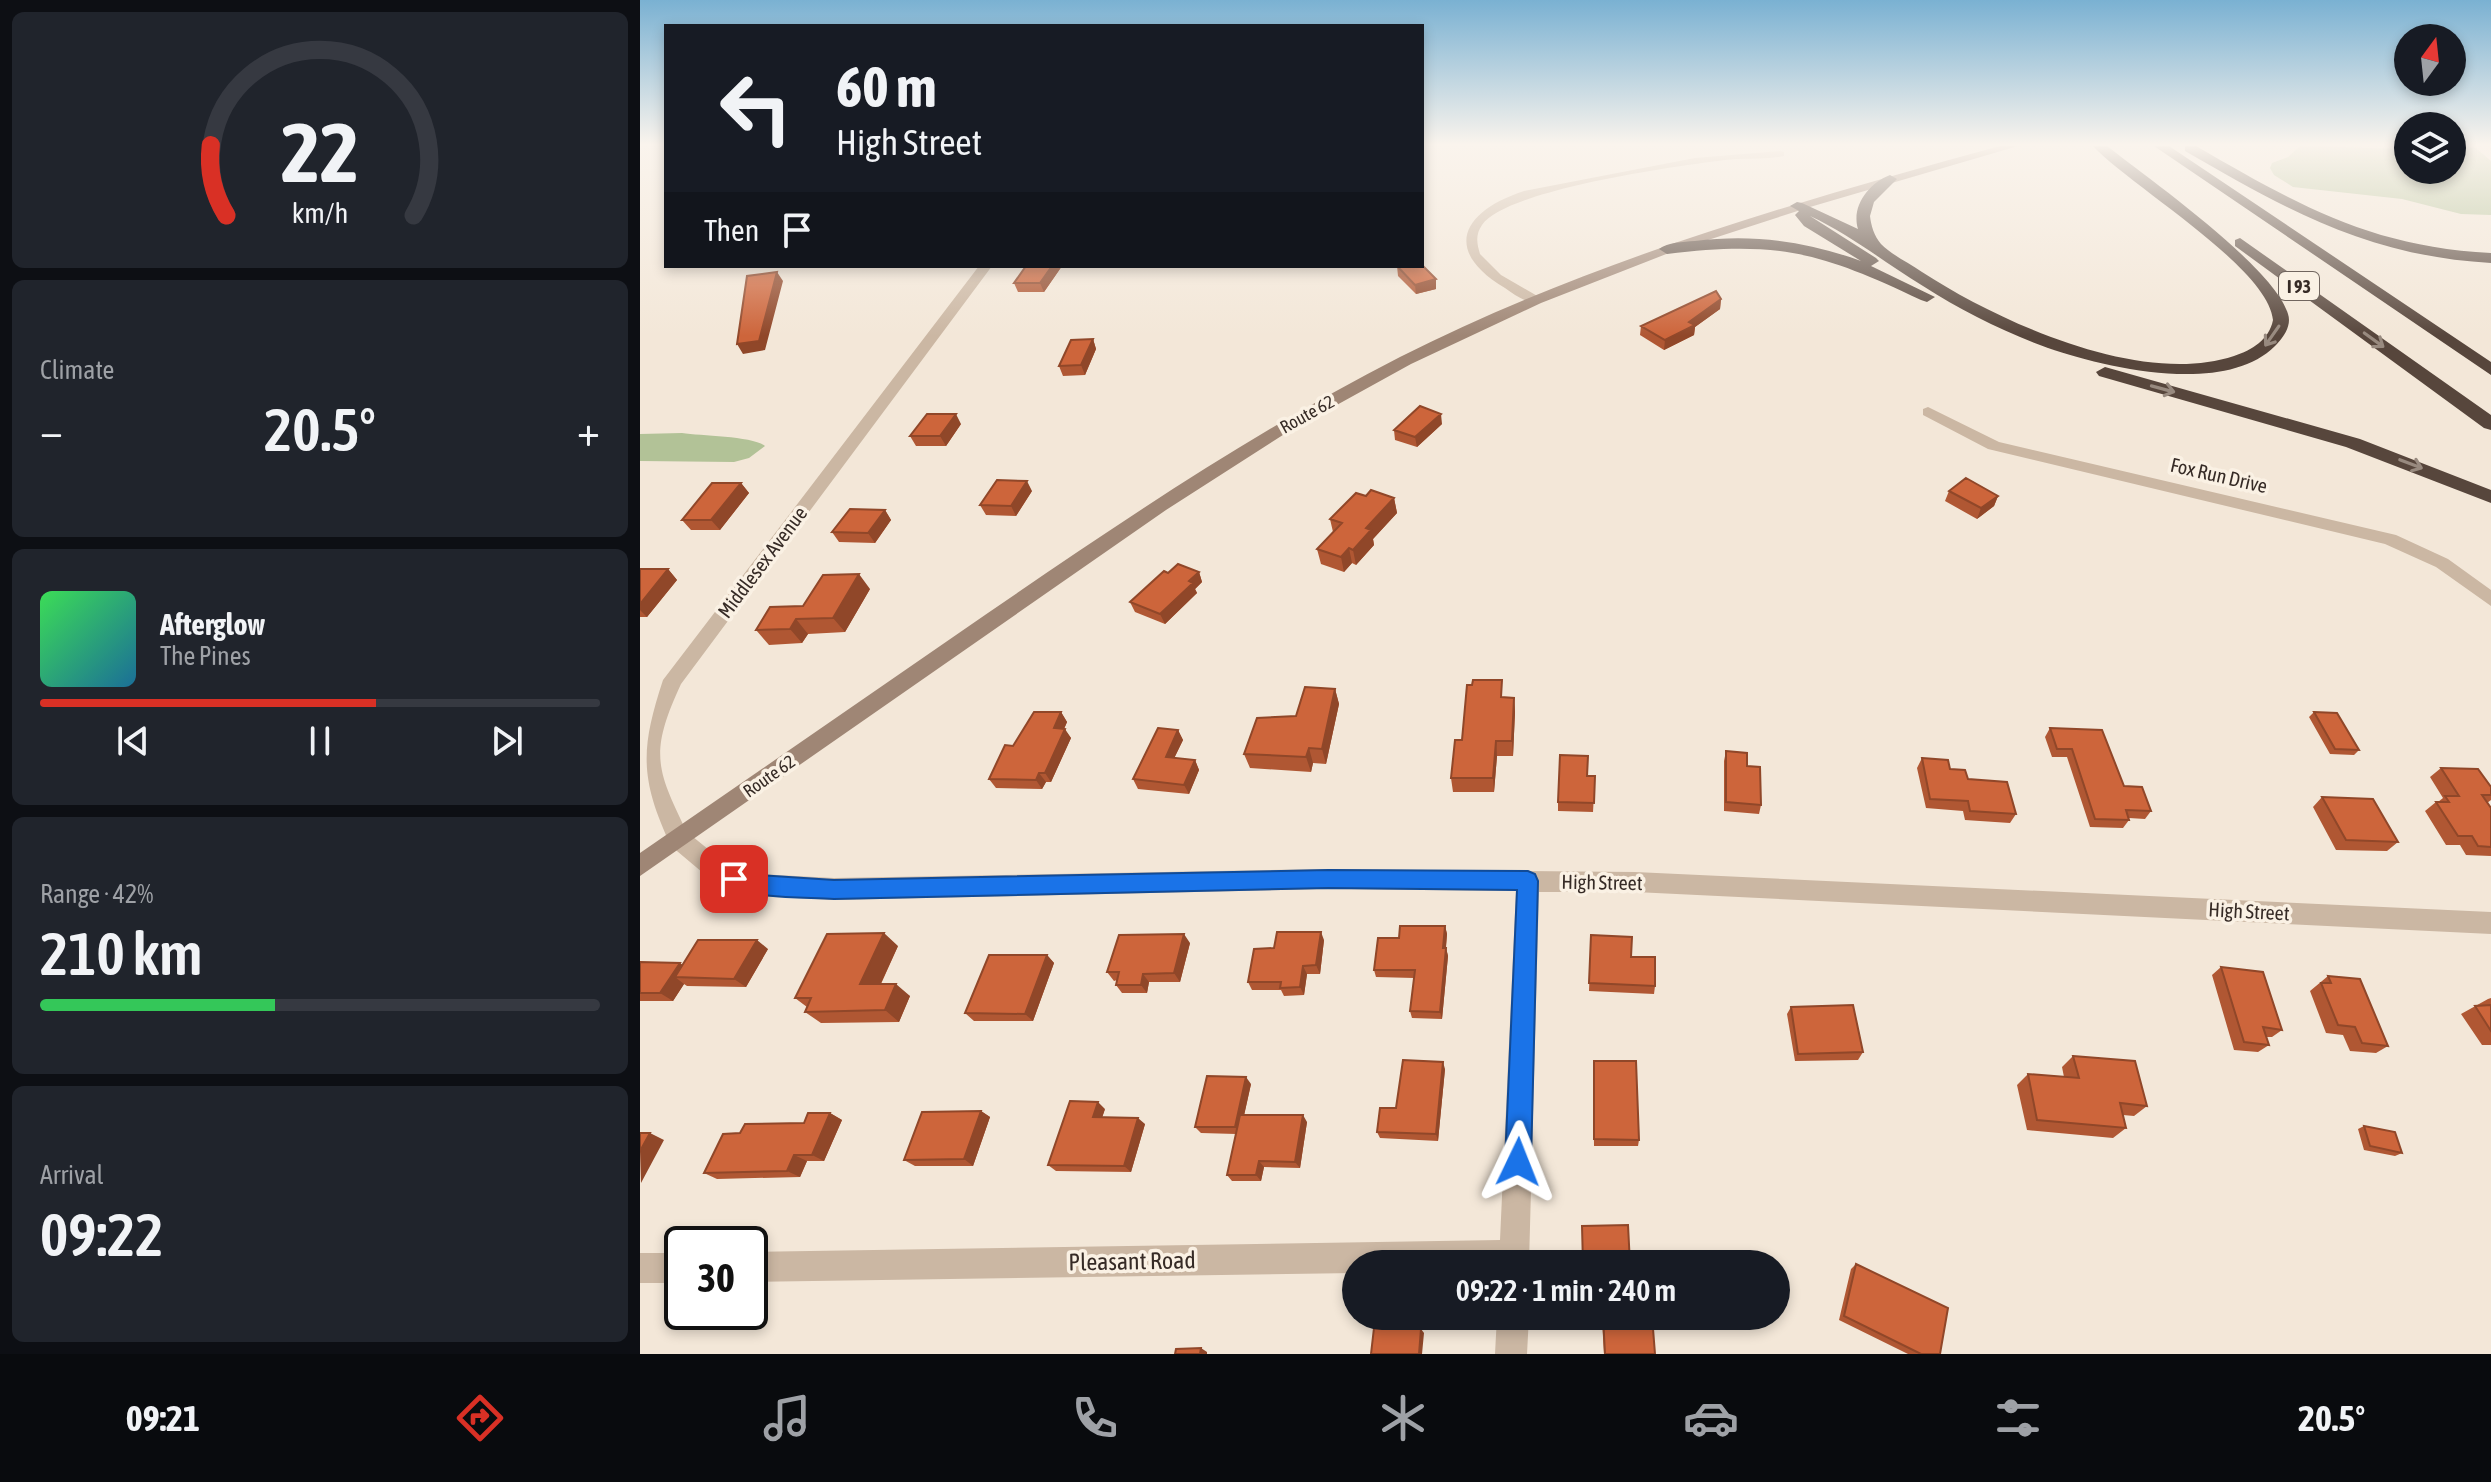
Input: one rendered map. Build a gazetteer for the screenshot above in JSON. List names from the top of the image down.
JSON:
{
  "streets": {
    "highway": ["I 93"],
    "main road": ["Route 62"],
    "street": [
      "Fox Run Drive",
      "Middlesex Avenue",
      "High Street",
      "Pleasant Road"
    ]
  },
  "crossings": [
    ["Route 62", "Middlesex Avenue"],
    ["Route 62", "High Street"],
    ["Middlesex Avenue", "High Street"]
  ],
  "north": "top",
  "page": {
    "turn": ["60 m", "High Street"],
    "then": "Then",
    "tile": [
      "Climate",
      ["Range · 42%", "210 km"],
      ["Arrival", "09:22"]
    ],
    "heat": ["−", "20.5°", "+"],
    "song": ["Afterglow", "The Pines"],
    "limit": "30",
    "trip": "09:22 · 1 min · 240 m",
    "tabs": ["09:21", "20.5°"],
    "gauge": ["22", "km/h"]
  }
}
